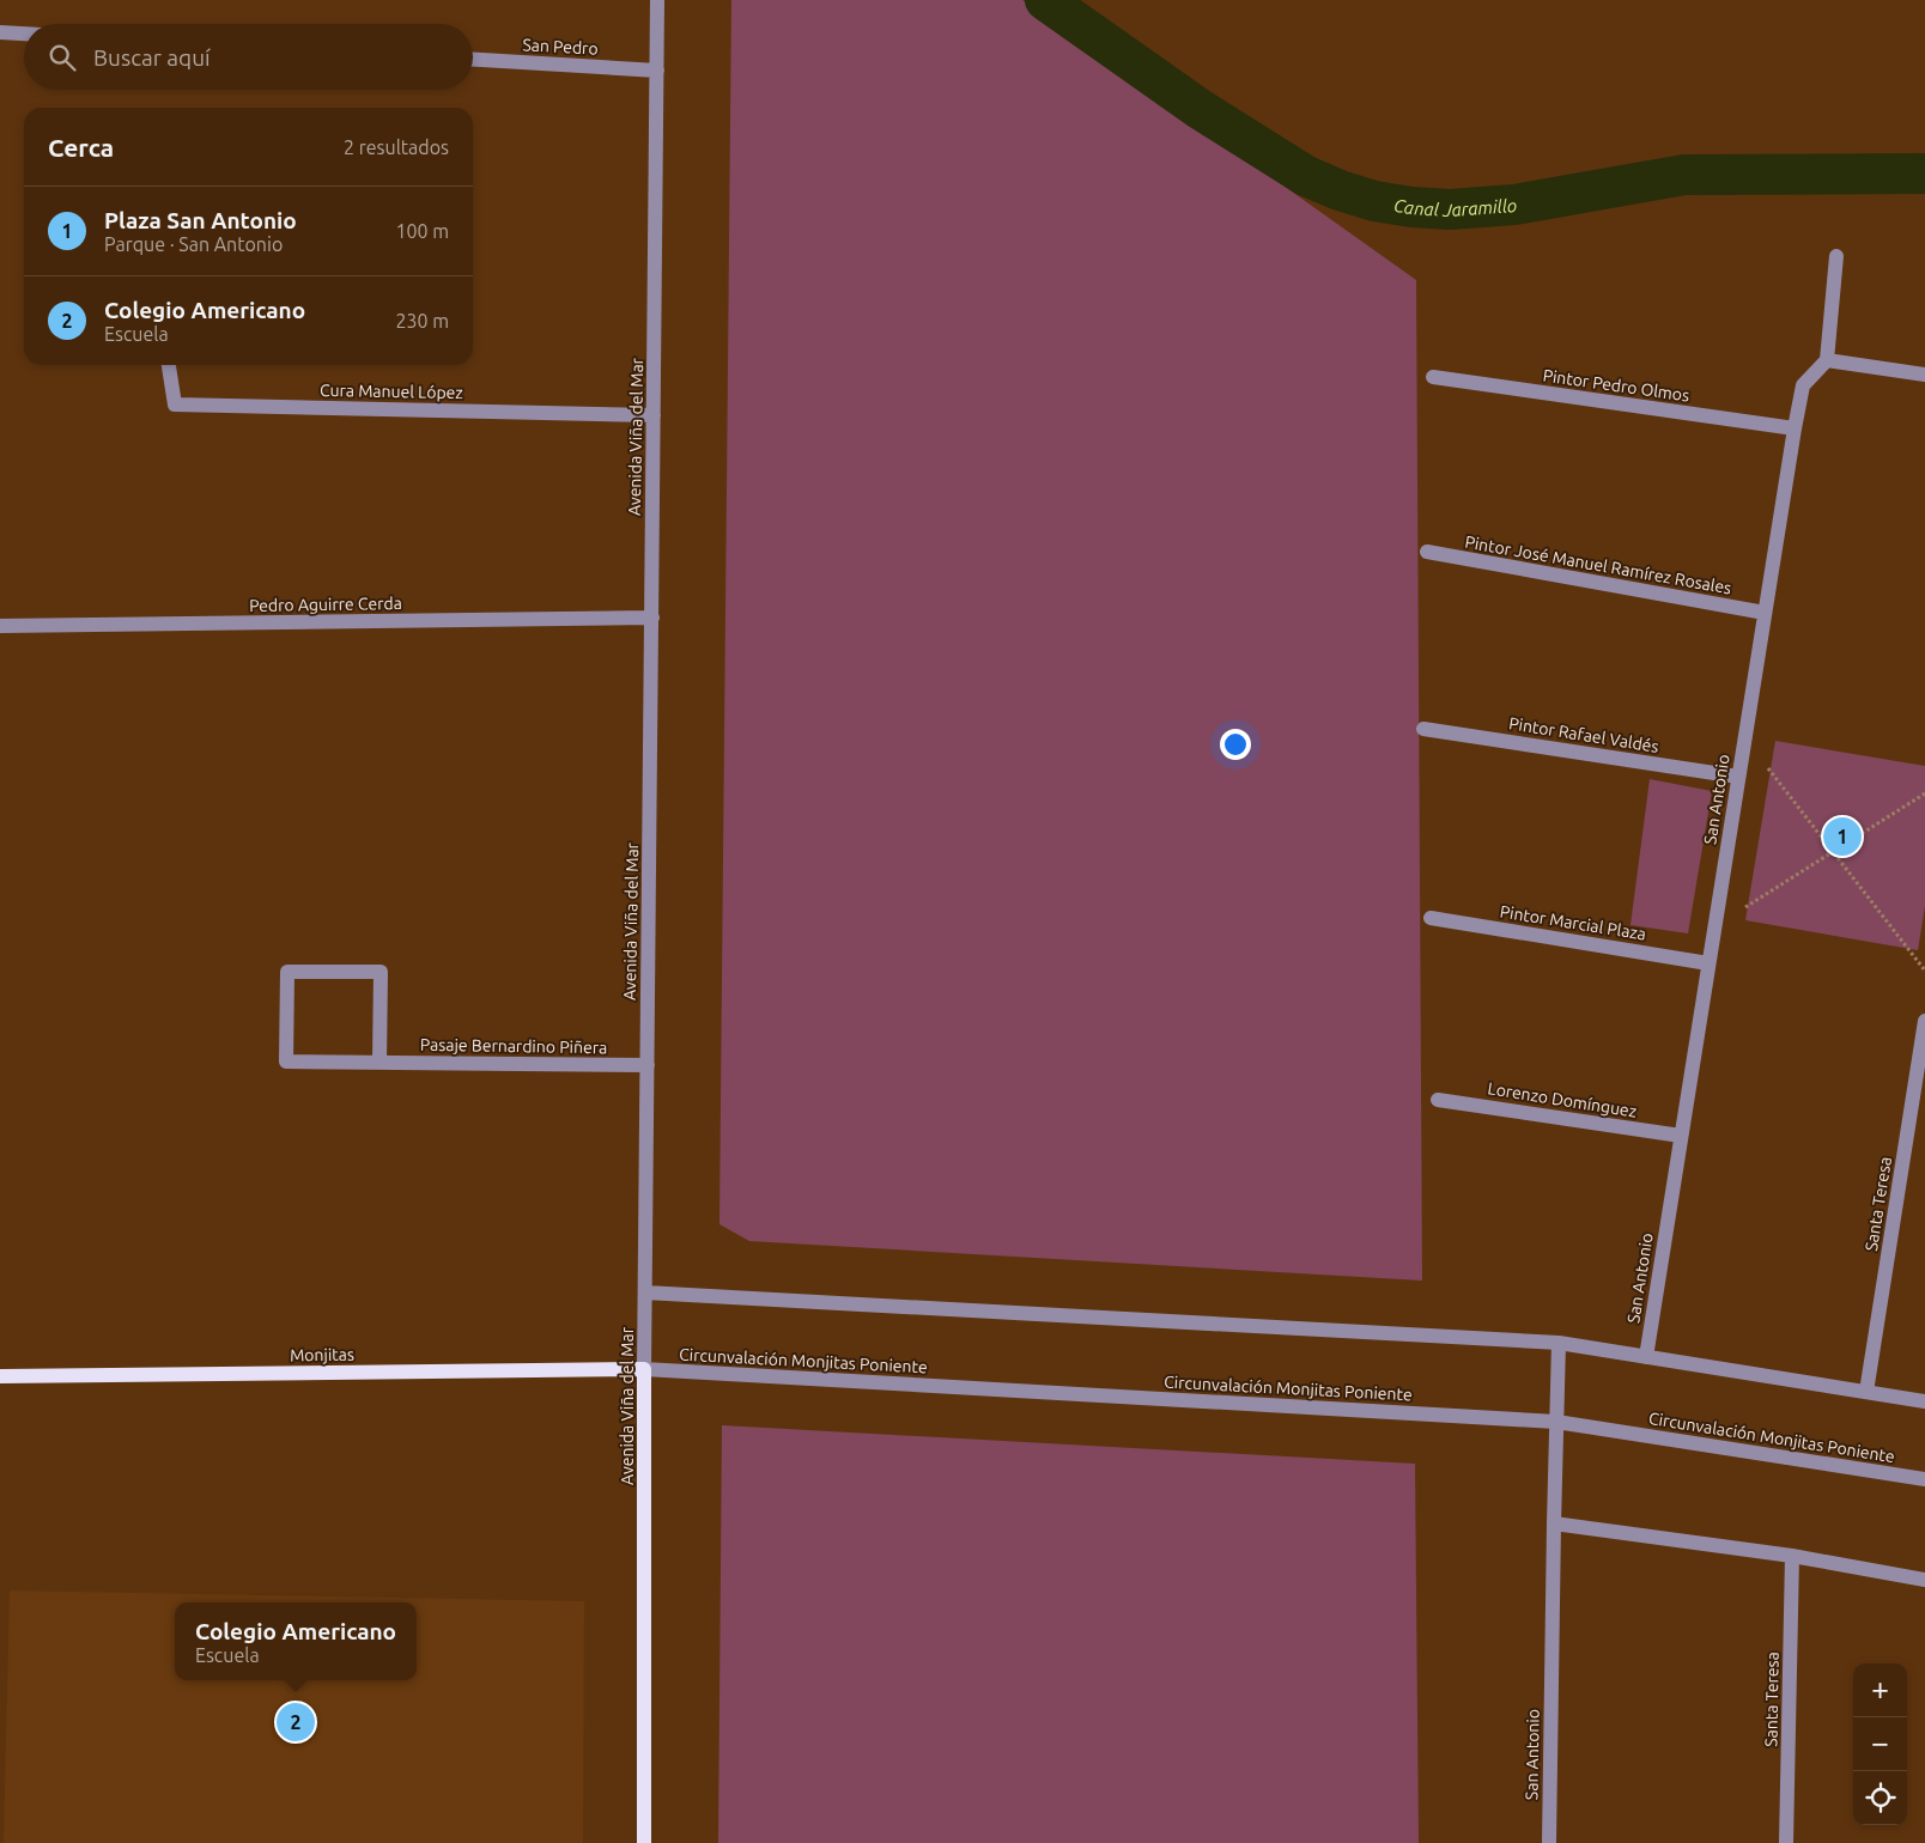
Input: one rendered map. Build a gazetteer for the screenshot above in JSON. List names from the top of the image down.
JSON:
{
  "streets": {
    "main road": ["Avenida Viña del Mar", "Monjitas"],
    "street": [
      "San Pedro",
      "Pintor Pedro Olmos",
      "Cura Manuel López",
      "Pintor José Manuel Ramírez Rosales",
      "Pedro Aguirre Cerda",
      "Pintor Rafael Valdés",
      "San Antonio",
      "Pintor Marcial Plaza",
      "Pasaje Bernardino Piñera",
      "Lorenzo Domínguez",
      "Santa Teresa",
      "Circunvalación Monjitas Poniente"
    ]
  },
  "crossings": [
    ["San Pedro", "Avenida Viña del Mar"],
    ["Pintor Pedro Olmos", "San Antonio"],
    ["Cura Manuel López", "Avenida Viña del Mar"],
    ["Avenida Viña del Mar", "Pedro Aguirre Cerda"],
    ["Avenida Viña del Mar", "Pasaje Bernardino Piñera"],
    ["Avenida Viña del Mar", "Monjitas"],
    ["Avenida Viña del Mar", "Circunvalación Monjitas Poniente"],
    ["Pintor José Manuel Ramírez Rosales", "San Antonio"],
    ["Pintor Rafael Valdés", "San Antonio"],
    ["San Antonio", "Pintor Marcial Plaza"],
    ["San Antonio", "Lorenzo Domínguez"],
    ["San Antonio", "Circunvalación Monjitas Poniente"],
    ["Monjitas", "Circunvalación Monjitas Poniente"]
  ],
  "water": ["Canal Jaramillo"],
  "page": {
    "search": "Buscar aquí",
    "heading": ["Cerca", "2 resultados"],
    "list": [
      {
        "mark": "1",
        "name": "Plaza San Antonio",
        "note": "Parque · San Antonio",
        "value": "100 m"
      },
      {
        "mark": "2",
        "name": "Colegio Americano",
        "note": "Escuela",
        "value": "230 m"
      }
    ],
    "pins": ["1", "2"],
    "popup": ["Colegio Americano", "Escuela"],
    "map_buttons": ["+", "−"]
  }
}
